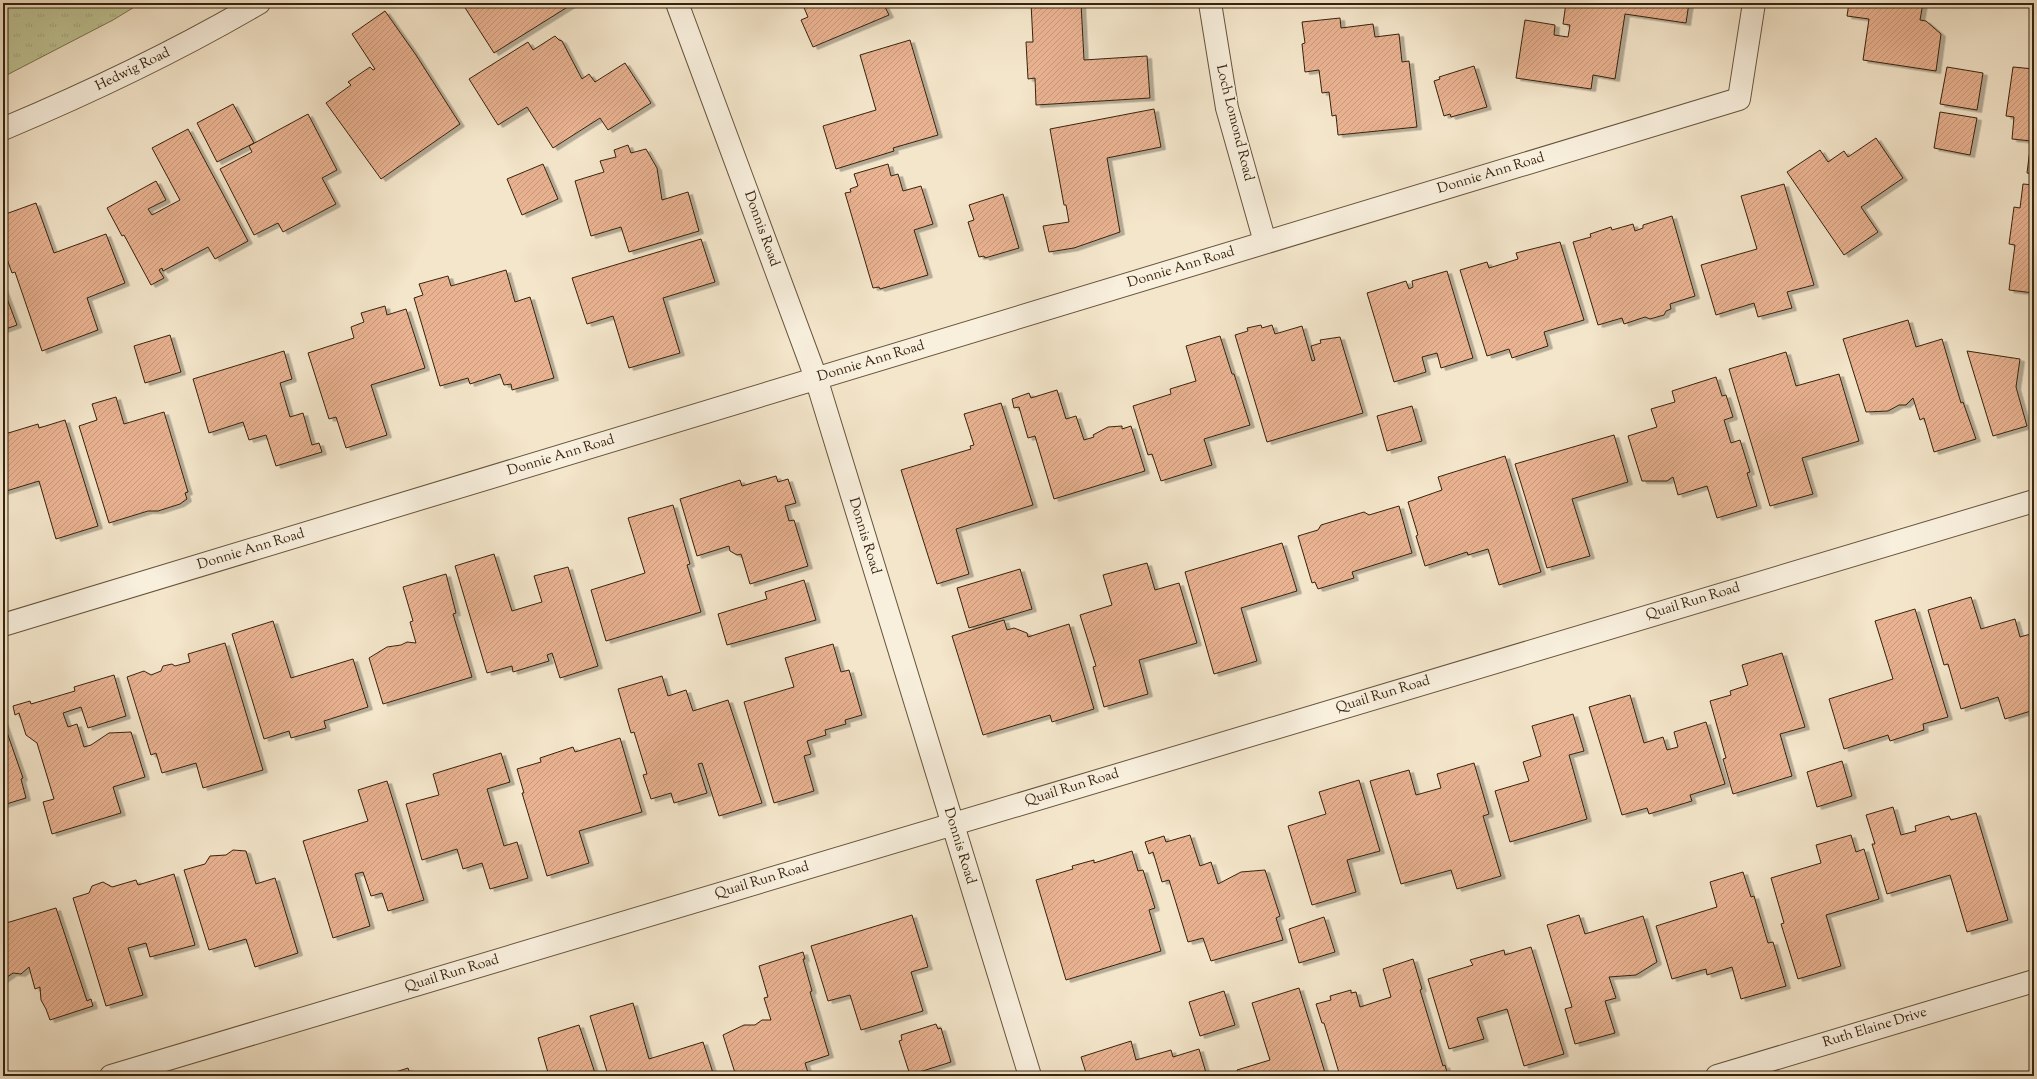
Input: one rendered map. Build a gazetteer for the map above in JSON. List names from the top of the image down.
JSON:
{
  "streets": {
    "street": [
      "Hedwig Road",
      "Loch Lomond Road",
      "Donnie Ann Road",
      "Donnis Road",
      "Quail Run Road",
      "Ruth Elaine Drive"
    ]
  },
  "crossings": [
    ["Loch Lomond Road", "Donnie Ann Road"],
    ["Donnie Ann Road", "Donnis Road"],
    ["Donnis Road", "Quail Run Road"]
  ]
}
